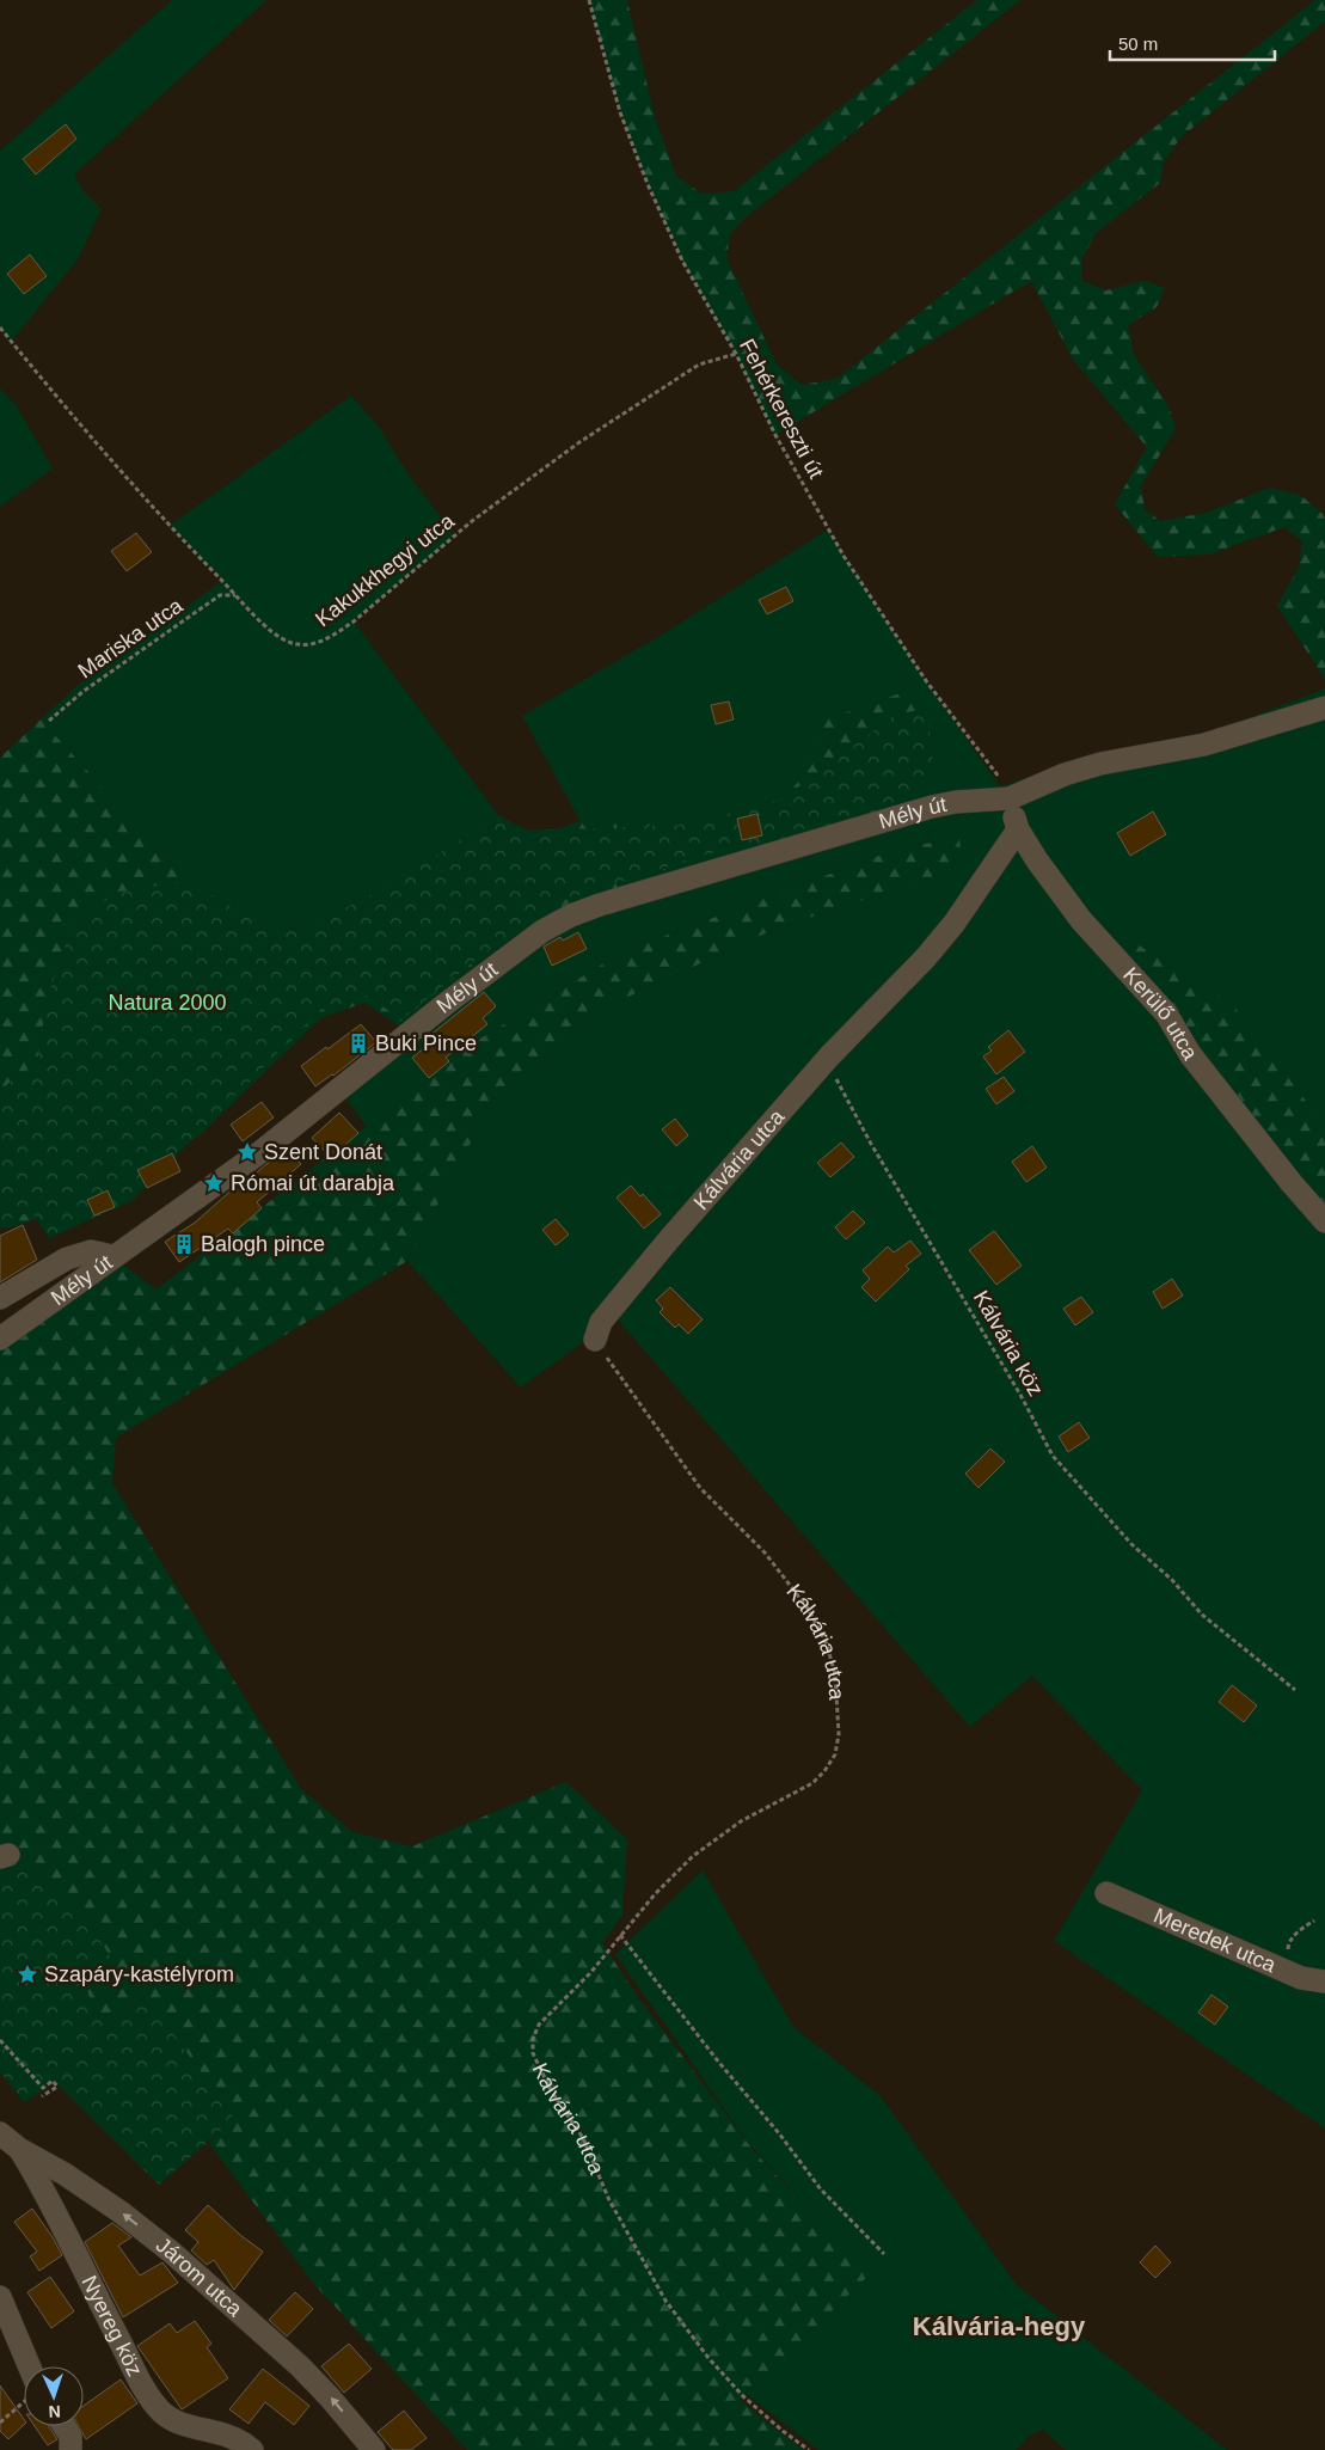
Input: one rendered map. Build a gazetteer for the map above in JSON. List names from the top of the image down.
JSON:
{
  "streets": {
    "street": [
      "Mély út",
      "Kerülő utca",
      "Kálvária utca",
      "Meredek utca",
      "Járom utca",
      "Nyereg köz"
    ],
    "path": [
      "Fehérkereszti út",
      "Kakukkhegyi utca",
      "Mariska utca",
      "Kálvária köz"
    ]
  },
  "crossings": [
    ["Fehérkereszti út", "Kakukkhegyi utca"],
    ["Fehérkereszti út", "Mély út"],
    ["Fehérkereszti út", "Kerülő utca"],
    ["Kakukkhegyi utca", "Mariska utca"],
    ["Mély út", "Kerülő utca"],
    ["Kerülő utca", "Kálvária utca"],
    ["Kálvária utca", "Kálvária köz"],
    ["Járom utca", "Nyereg köz"]
  ],
  "one_way": ["Járom utca"],
  "districts": ["Kálvária-hegy"],
  "parks": ["Natura 2000"],
  "places": {
    "building": ["Buki Pince", "Balogh pince"],
    "place": ["Szent Donát", "Római út darabja", "Szapáry-kastélyrom"]
  },
  "scale_bar": "50 m",
  "north": "bottom"
}
